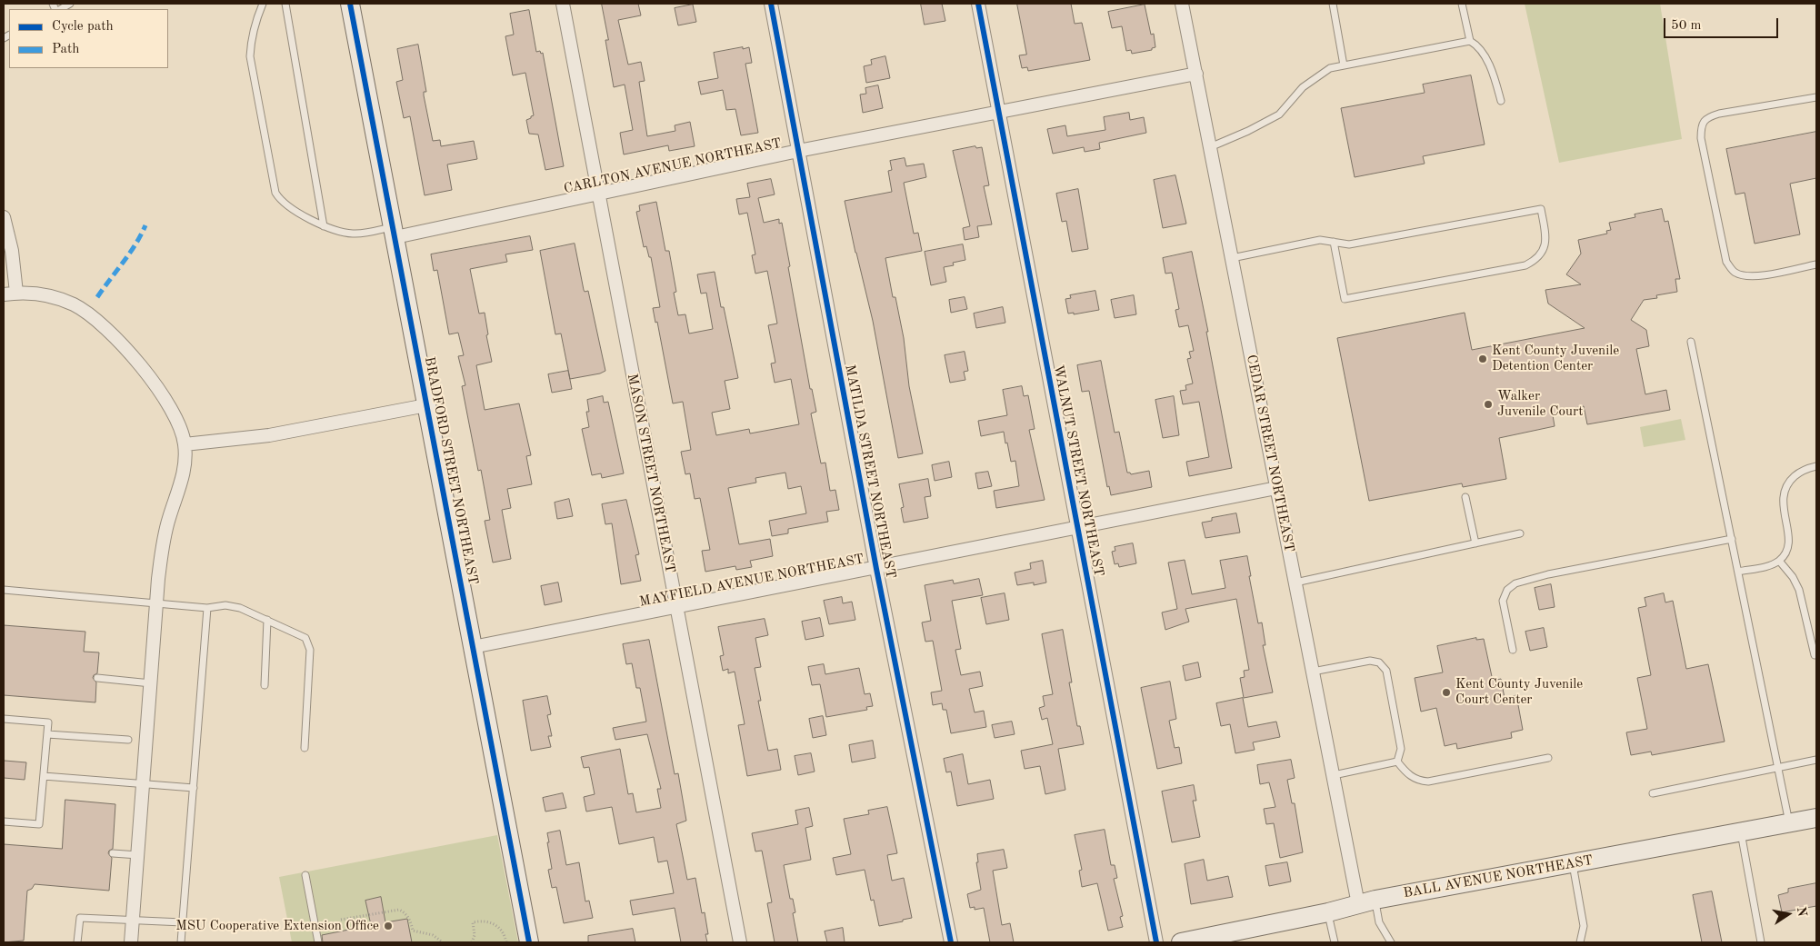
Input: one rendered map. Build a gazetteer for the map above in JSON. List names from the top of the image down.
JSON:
{
  "streets": {
    "street": [
      "CARLTON AVENUE NORTHEAST",
      "CEDAR STREET NORTHEAST",
      "BRADFORD STREET NORTHEAST",
      "WALNUT STREET NORTHEAST",
      "MATILDA STREET NORTHEAST",
      "MASON STREET NORTHEAST",
      "MAYFIELD AVENUE NORTHEAST",
      "BALL AVENUE NORTHEAST"
    ]
  },
  "crossings": [
    ["CARLTON AVENUE NORTHEAST", "CEDAR STREET NORTHEAST"],
    ["CARLTON AVENUE NORTHEAST", "BRADFORD STREET NORTHEAST"],
    ["CARLTON AVENUE NORTHEAST", "WALNUT STREET NORTHEAST"],
    ["CARLTON AVENUE NORTHEAST", "MATILDA STREET NORTHEAST"],
    ["CARLTON AVENUE NORTHEAST", "MASON STREET NORTHEAST"],
    ["CEDAR STREET NORTHEAST", "MAYFIELD AVENUE NORTHEAST"],
    ["CEDAR STREET NORTHEAST", "BALL AVENUE NORTHEAST"],
    ["BRADFORD STREET NORTHEAST", "MAYFIELD AVENUE NORTHEAST"],
    ["WALNUT STREET NORTHEAST", "MAYFIELD AVENUE NORTHEAST"],
    ["MATILDA STREET NORTHEAST", "MAYFIELD AVENUE NORTHEAST"],
    ["MASON STREET NORTHEAST", "MAYFIELD AVENUE NORTHEAST"]
  ],
  "places": [
    "Kent County Juvenile Detention Center",
    "Walker Juvenile Court",
    "Kent County Juvenile Court Center",
    "MSU Cooperative Extension Office"
  ],
  "legend": ["Cycle path", "Path"],
  "scale_bar": "50 m",
  "north": "right"
}
